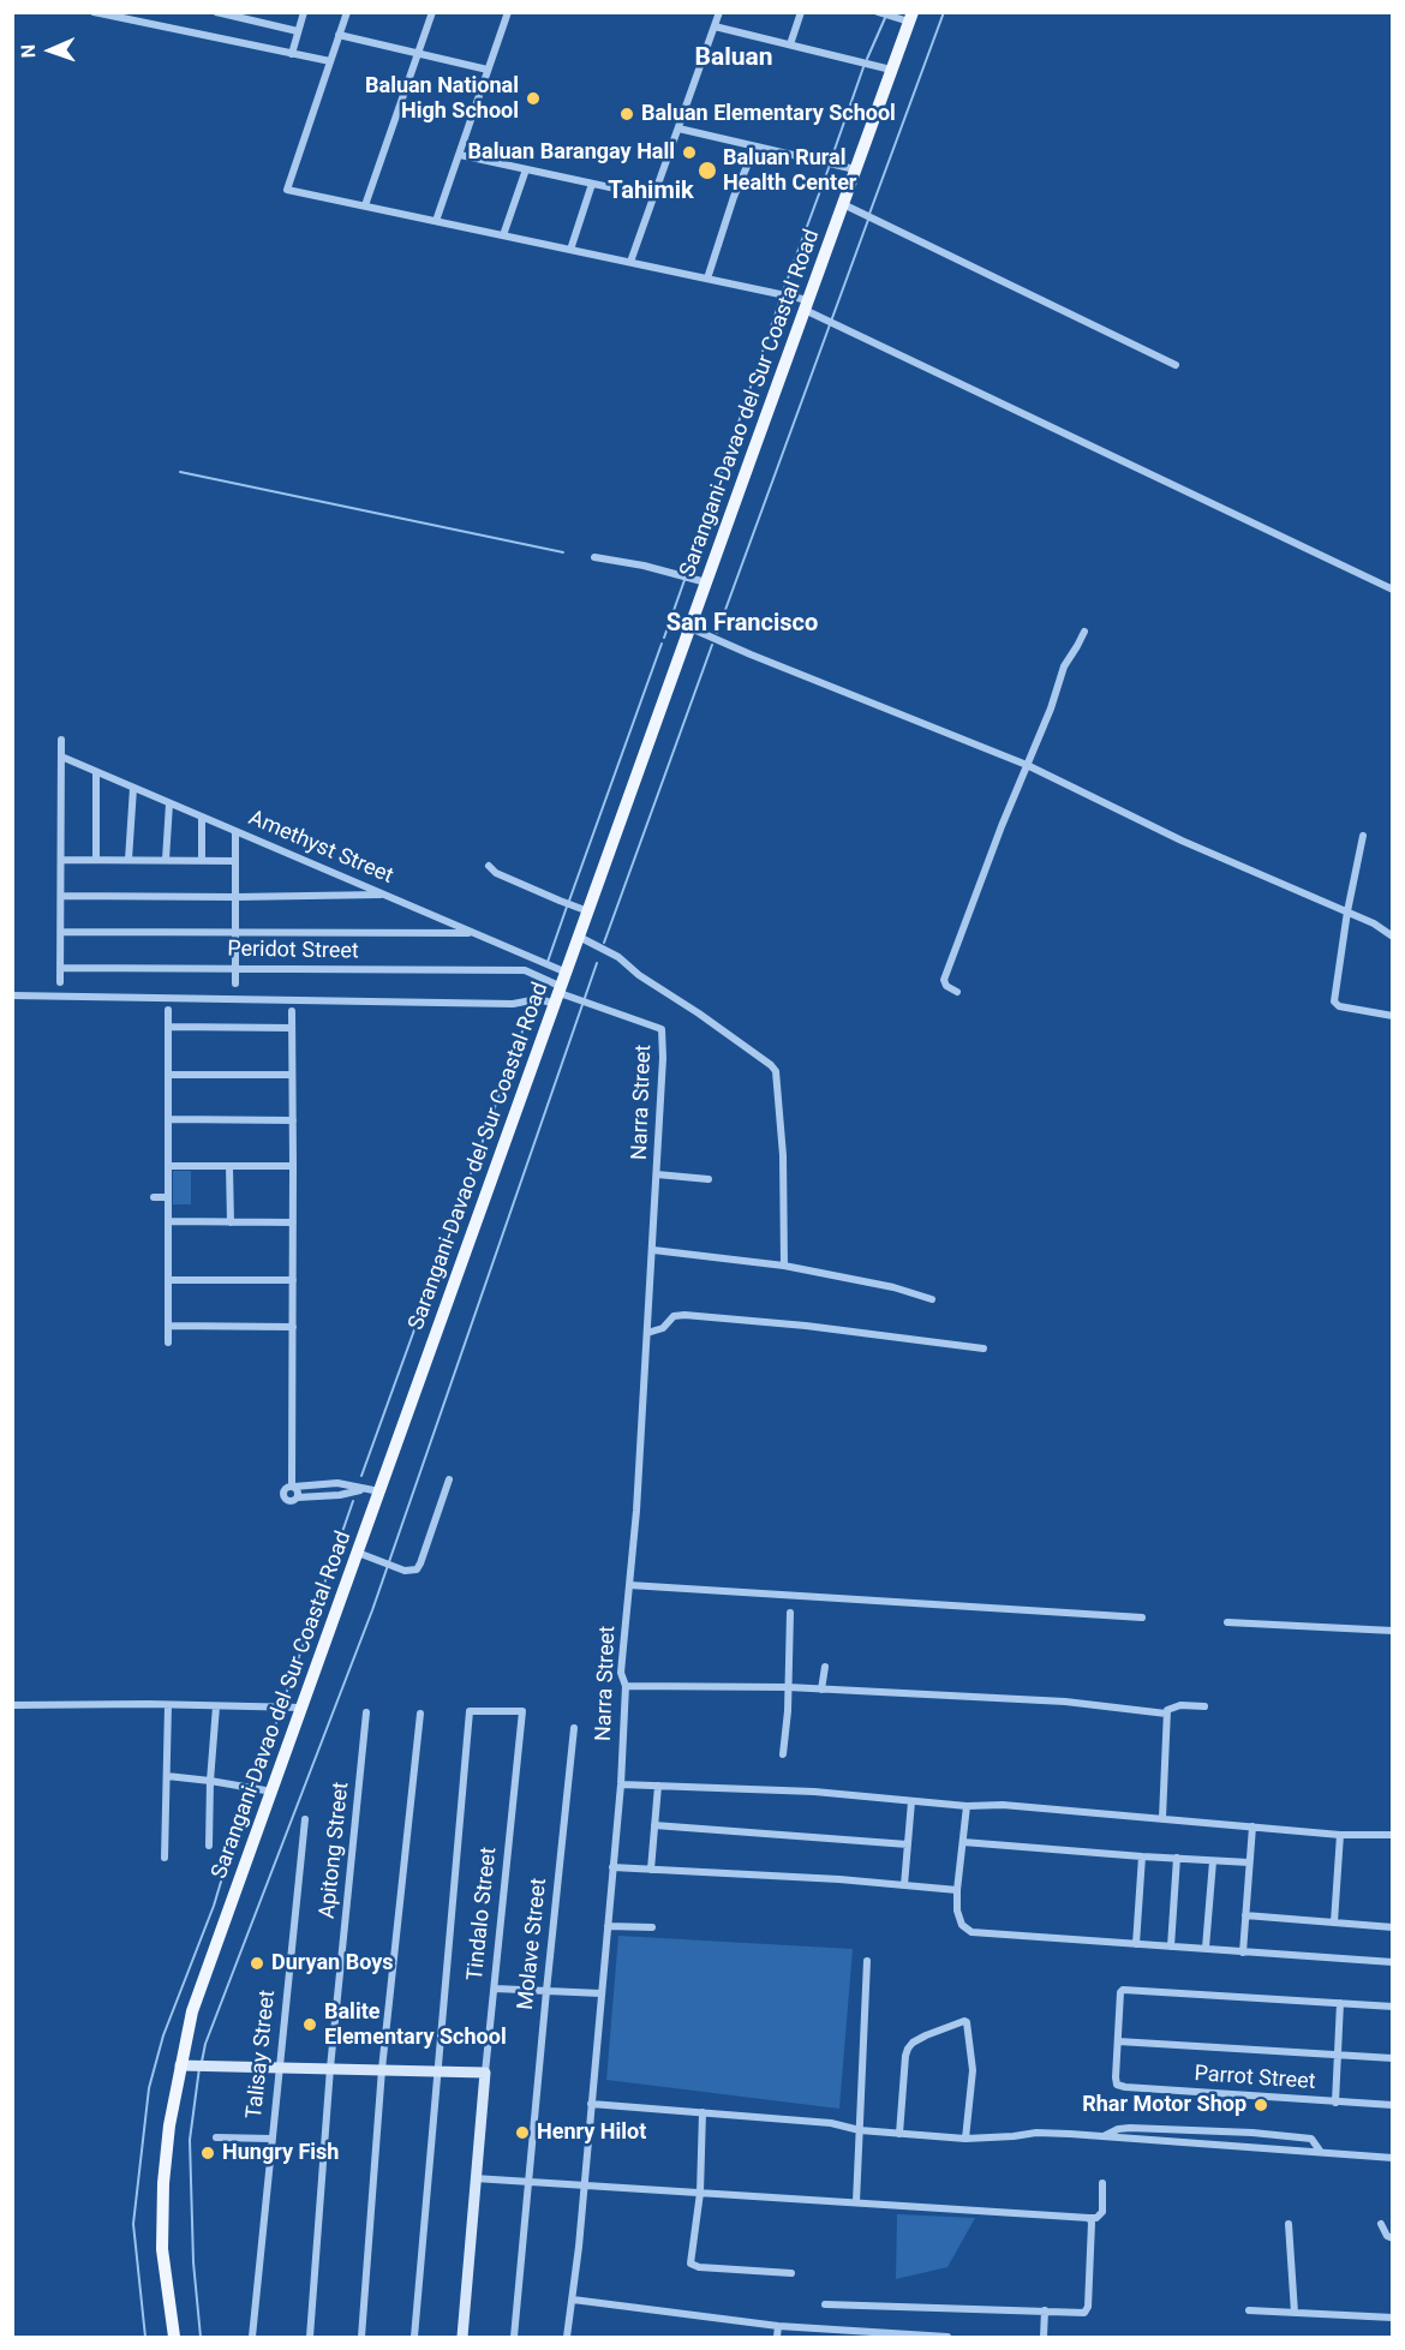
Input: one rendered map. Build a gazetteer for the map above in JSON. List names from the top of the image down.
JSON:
{
  "streets": {
    "main road": ["Sarangani-Davao del Sur Coastal Road"],
    "street": [
      "Amethyst Street",
      "Peridot Street",
      "Narra Street",
      "Apitong Street",
      "Tindalo Street",
      "Molave Street",
      "Talisay Street",
      "Parrot Street"
    ]
  },
  "crossings": [
    ["Sarangani-Davao del Sur Coastal Road", "Amethyst Street"],
    ["Sarangani-Davao del Sur Coastal Road", "Narra Street"]
  ],
  "districts": ["Baluan", "Tahimik", "San Francisco"],
  "places": [
    "Baluan National High School",
    "Baluan Elementary School",
    "Baluan Barangay Hall",
    "Baluan Rural Health Center",
    "Duryan Boys",
    "Balite Elementary School",
    "Rhar Motor Shop",
    "Henry Hilot",
    "Hungry Fish"
  ],
  "north": "left"
}
